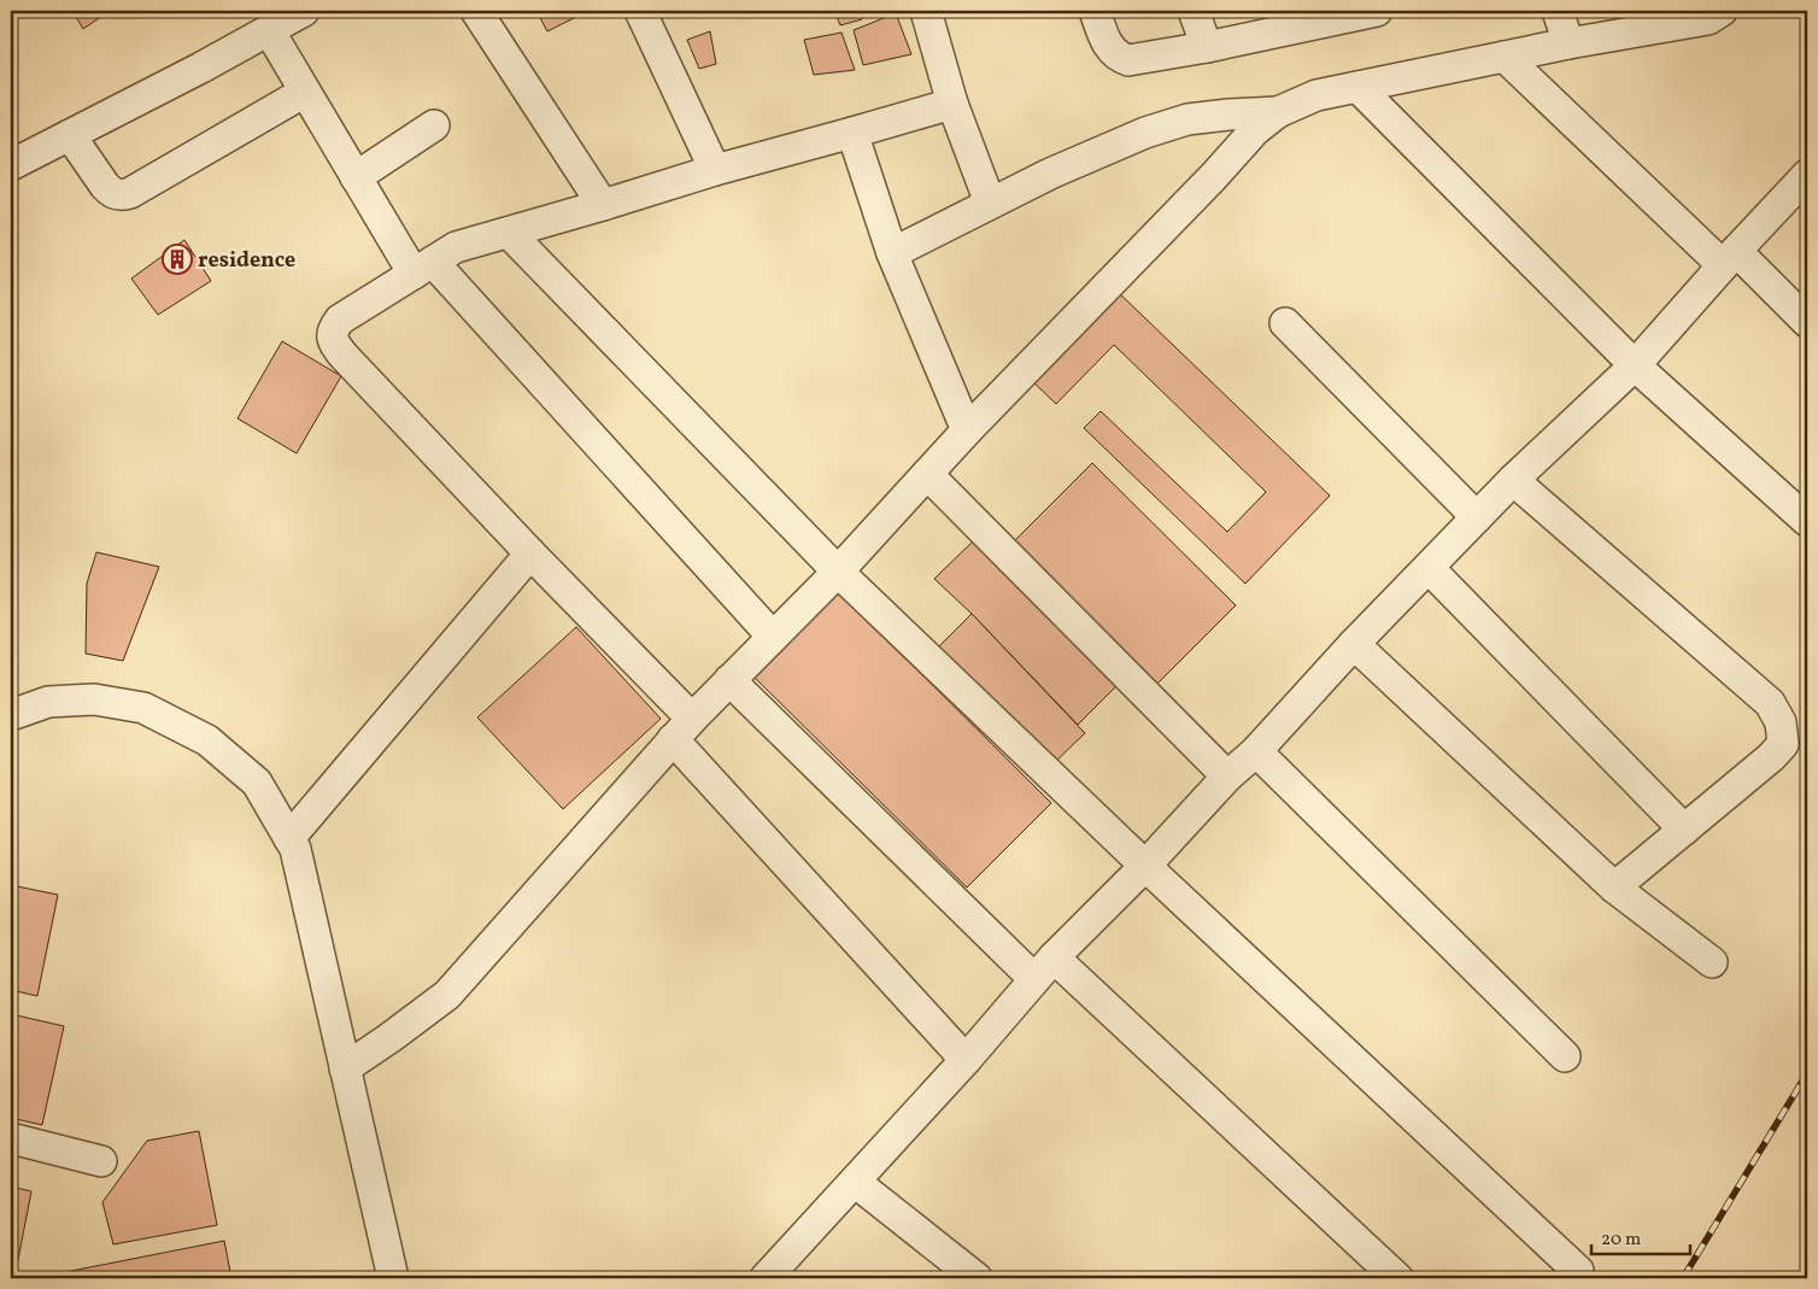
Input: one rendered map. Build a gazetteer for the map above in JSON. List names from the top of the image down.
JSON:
{
  "places": {
    "building": ["residence"]
  },
  "scale_bar": "20 m"
}
